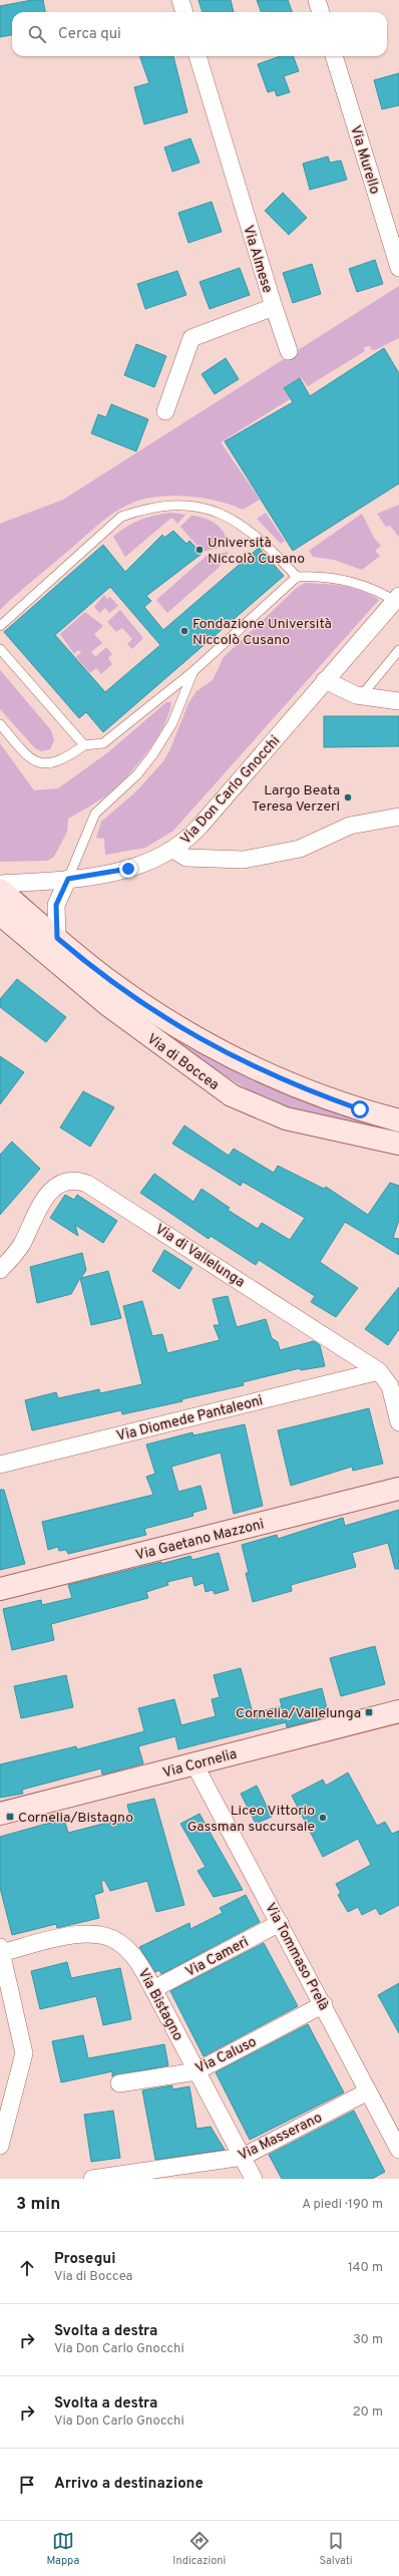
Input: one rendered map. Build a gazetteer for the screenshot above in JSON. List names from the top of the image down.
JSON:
{
  "streets": {
    "main road": ["Via di Boccea", "Via Gaetano Mazzoni", "Via Cornelia"],
    "street": [
      "Via Murello",
      "Via Almese",
      "Via Don Carlo Gnocchi",
      "Via di Vallelunga",
      "Via Diomede Pantaleoni",
      "Via Cameri",
      "Via Tommaso Prelà",
      "Via Bistagno",
      "Via Caluso",
      "Via Masserano"
    ]
  },
  "crossings": [
    ["Via di Vallelunga", "Via Diomede Pantaleoni"],
    ["Via Cornelia", "Via Tommaso Prelà"],
    ["Via Cameri", "Via Tommaso Prelà"],
    ["Via Cameri", "Via Bistagno"],
    ["Via Tommaso Prelà", "Via Caluso"],
    ["Via Tommaso Prelà", "Via Masserano"],
    ["Via Bistagno", "Via Caluso"],
    ["Via Bistagno", "Via Masserano"]
  ],
  "places": {
    "other": [
      "Università Niccolò Cusano",
      "Fondazione Università Niccolò Cusano",
      "Largo Beata Teresa Verzeri",
      "Liceo Vittorio Gassman succursale"
    ],
    "transit": ["Cornelia/Vallelunga", "Cornelia/Bistagno"]
  },
  "page": {
    "search": "Cerca qui",
    "heading": ["3 min", "A piedi · 190 m"],
    "list": [
      ["Prosegui", "Via di Boccea", "140 m"],
      ["Svolta a destra", "Via Don Carlo Gnocchi", "30 m"],
      ["Svolta a destra", "Via Don Carlo Gnocchi", "20 m"],
      "Arrivo a destinazione"
    ],
    "nav": ["Mappa", "Indicazioni", "Salvati"]
  }
}
